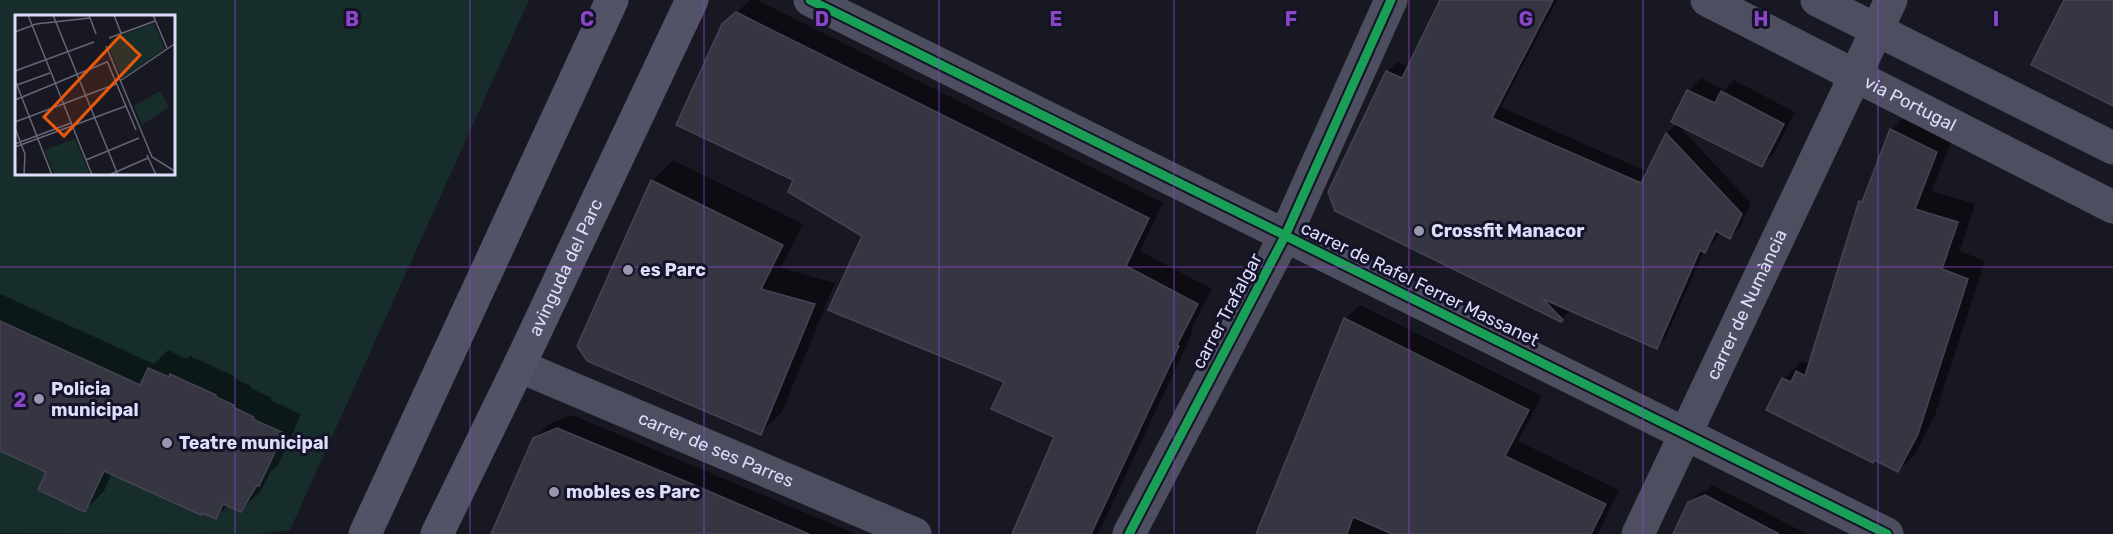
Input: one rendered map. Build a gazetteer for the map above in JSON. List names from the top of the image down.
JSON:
{
  "streets": {
    "main road": ["avinguda del Parc"],
    "street": [
      "via Portugal",
      "carrer de Rafel Ferrer Massanet",
      "carrer de Numància",
      "carrer Trafalgar",
      "carrer de ses Parres"
    ]
  },
  "crossings": [
    ["via Portugal", "carrer de Numància"],
    ["avinguda del Parc", "carrer de ses Parres"],
    ["carrer de Rafel Ferrer Massanet", "carrer de Numància"],
    ["carrer de Rafel Ferrer Massanet", "carrer Trafalgar"]
  ],
  "places": [
    "Crossfit Manacor",
    "es Parc",
    "Policia municipal",
    "Teatre municipal",
    "mobles es Parc"
  ],
  "grid": {
    "columns": [
      "B",
      "C",
      "D",
      "E",
      "F",
      "G",
      "H",
      "I"
    ],
    "rows": ["2"]
  }
}
